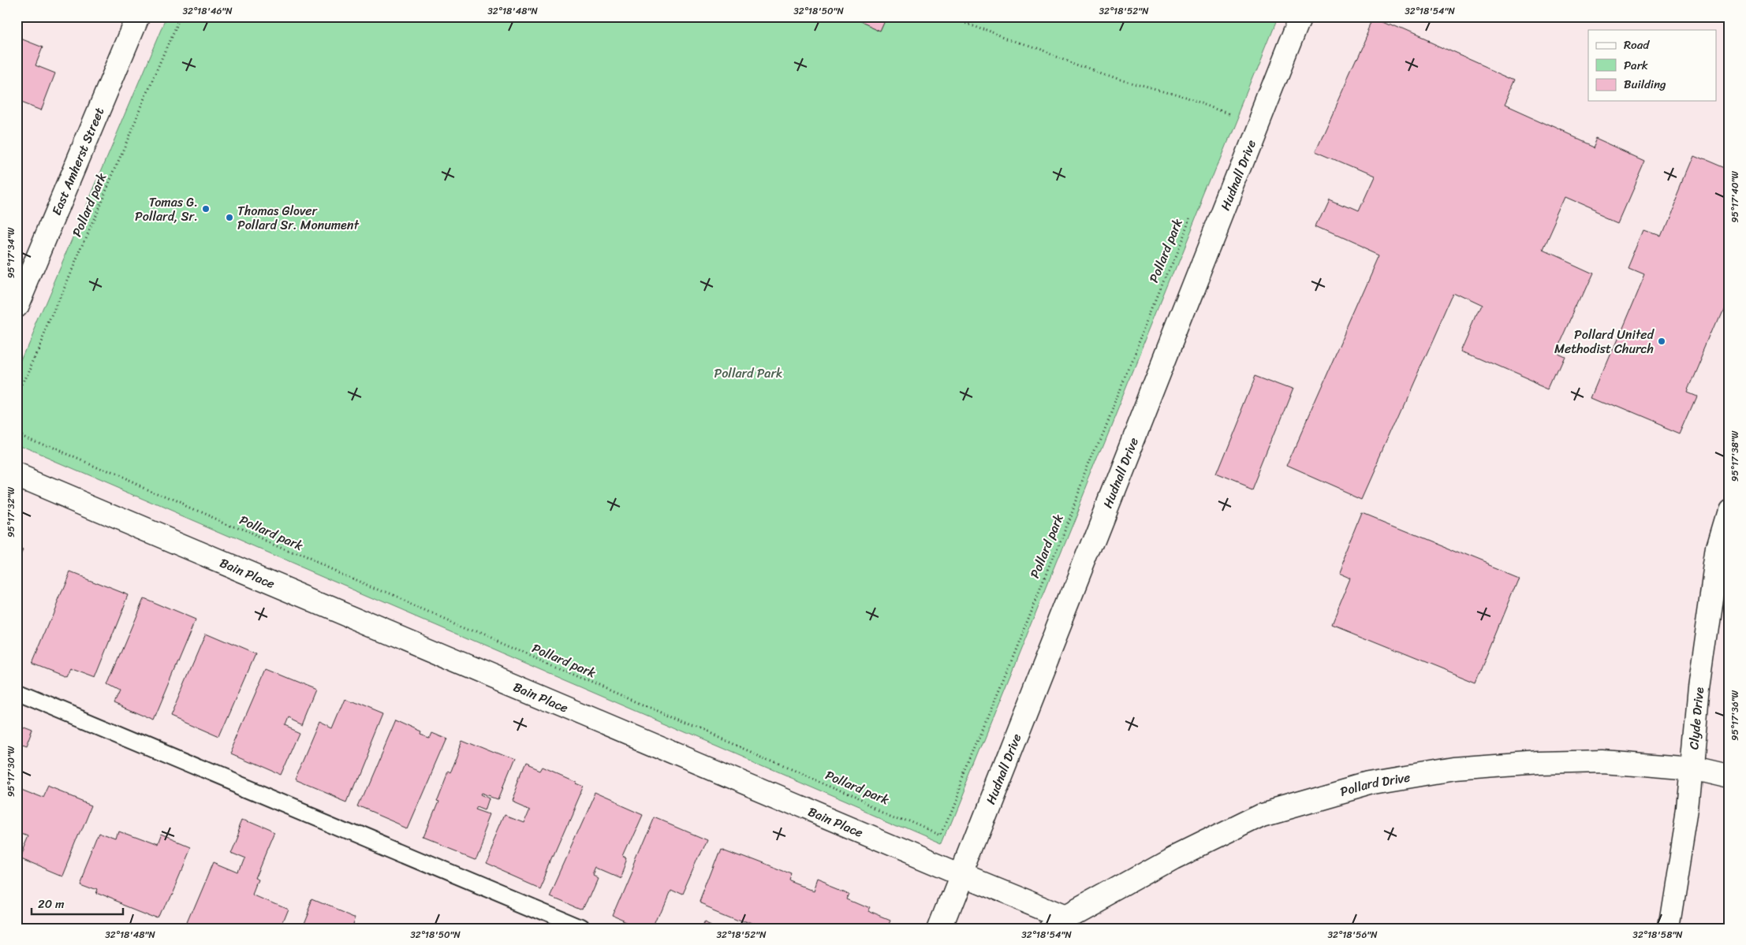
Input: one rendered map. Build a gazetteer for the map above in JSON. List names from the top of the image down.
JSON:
{
  "streets": {
    "street": [
      "East Amherst Street",
      "Hudnall Drive",
      "Bain Place",
      "Clyde Drive",
      "Pollard Drive"
    ],
    "path": ["Pollard park"]
  },
  "crossings": [
    ["Hudnall Drive", "Bain Place"],
    ["Bain Place", "Pollard Drive"],
    ["Clyde Drive", "Pollard Drive"]
  ],
  "parks": ["Pollard Park"],
  "places": ["Tomas G. Pollard, Sr.", "Thomas Glover Pollard Sr. Monument", "Pollard United Methodist Church"],
  "legend": ["Road", "Park", "Building"],
  "scale_bar": "20 m",
  "coordinates": [
    "32°18'46\"N",
    "32°18'48\"N",
    "32°18'50\"N",
    "32°18'52\"N",
    "32°18'54\"N",
    "95°17'40\"W",
    "95°17'34\"W",
    "95°17'38\"W",
    "95°17'32\"W",
    "95°17'36\"W",
    "95°17'30\"W",
    "32°18'56\"N",
    "32°18'58\"N"
  ]
}
